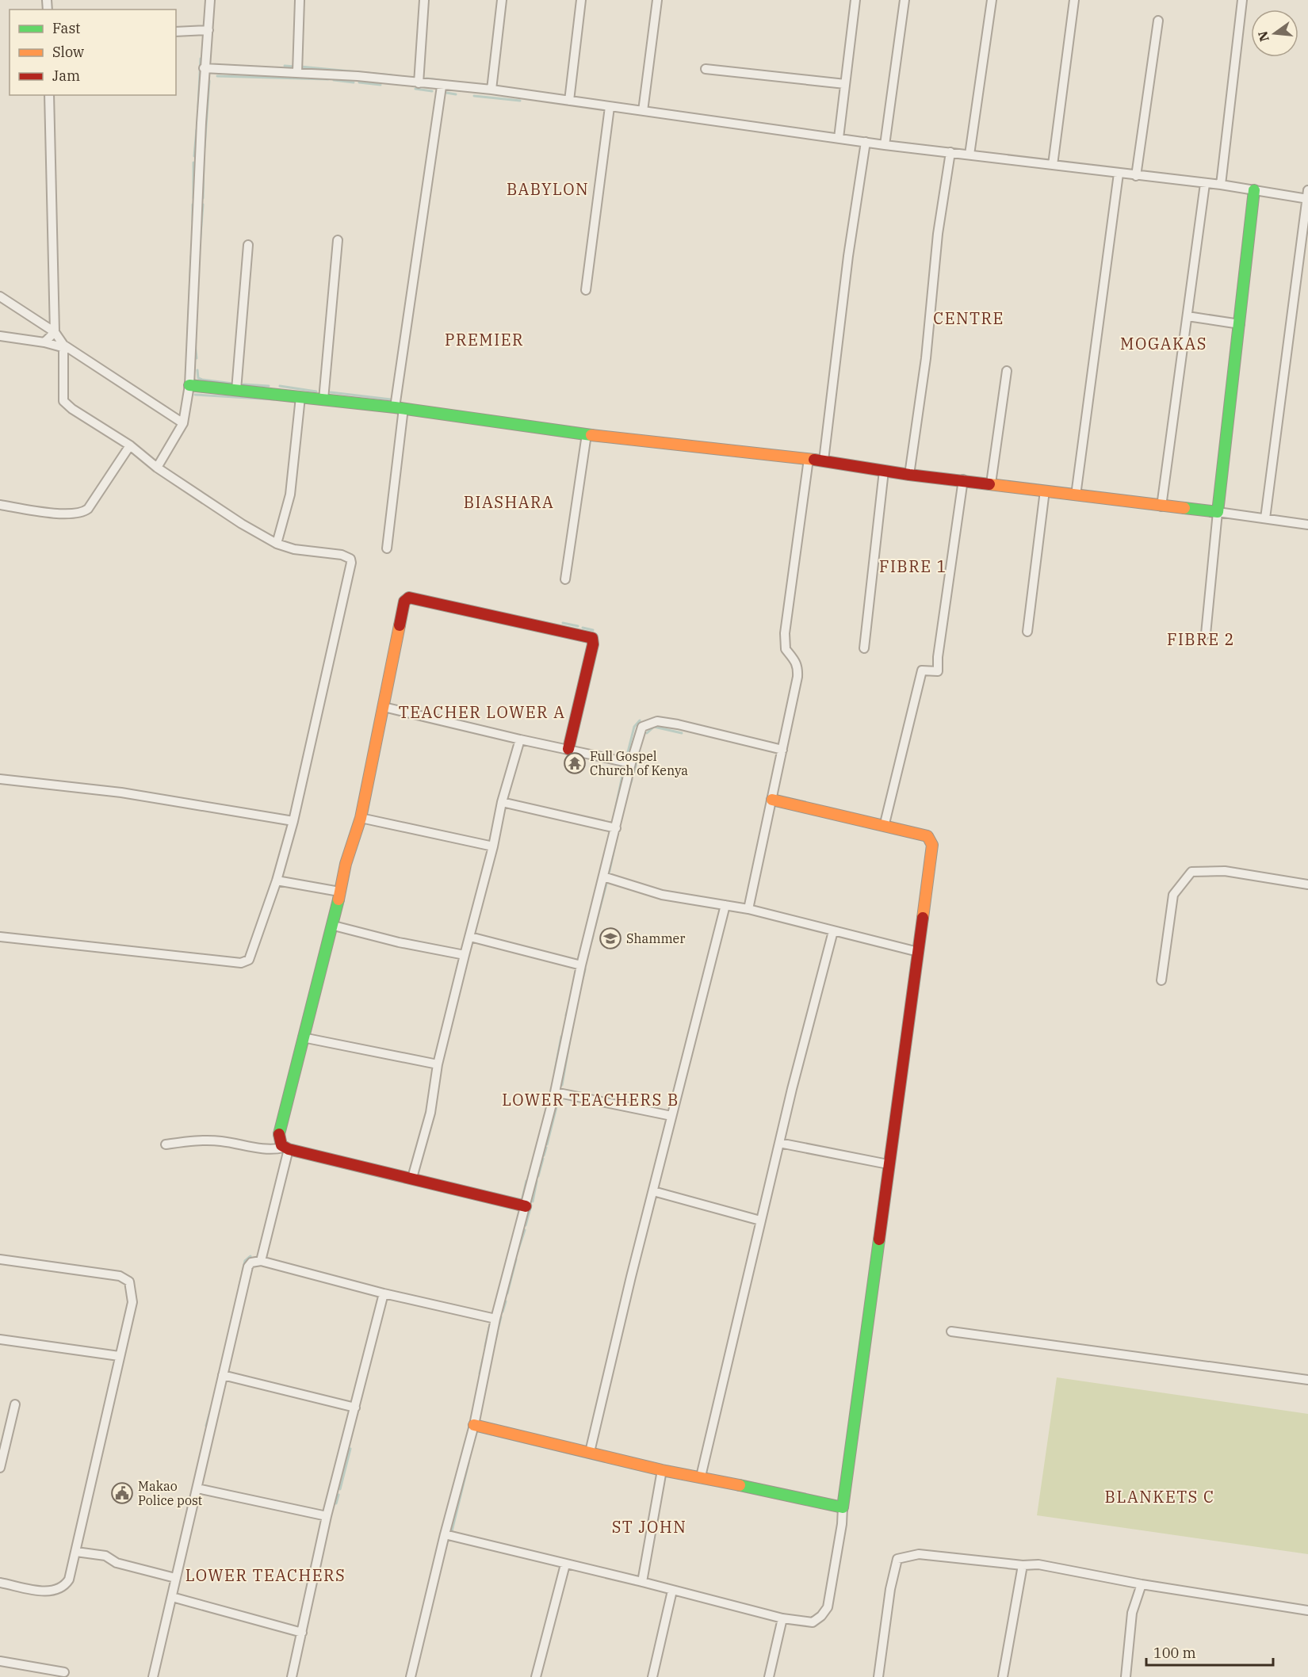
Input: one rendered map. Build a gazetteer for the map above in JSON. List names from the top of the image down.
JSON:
{
  "districts": [
    "BABYLON",
    "CENTRE",
    "PREMIER",
    "MOGAKAS",
    "BIASHARA",
    "FIBRE 1",
    "FIBRE 2",
    "TEACHER LOWER A",
    "LOWER TEACHERS B",
    "BLANKETS C",
    "ST JOHN",
    "LOWER TEACHERS"
  ],
  "places": {
    "temple": ["Full Gospel Church of Kenya"],
    "school or university": ["Shammer"],
    "public building": ["Makao Police post"]
  },
  "legend": ["Fast", "Slow", "Jam"],
  "scale_bar": "100 m",
  "north": "left"
}
